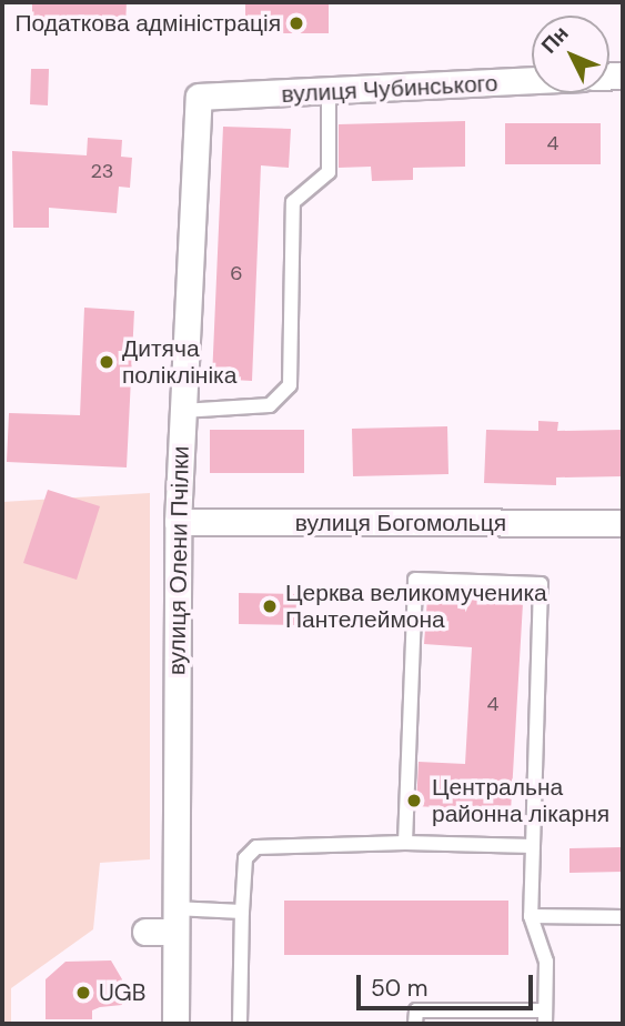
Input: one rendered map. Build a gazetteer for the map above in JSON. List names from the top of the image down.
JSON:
{
  "streets": {
    "street": ["вулиця Чубинського", "вулиця Богомольця", "вулиця Олени Пчілки"]
  },
  "crossings": [
    ["вулиця Чубинського", "вулиця Олени Пчілки"],
    ["вулиця Богомольця", "вулиця Олени Пчілки"]
  ],
  "places": [
    "Податкова адміністрація",
    "Дитяча поліклініка",
    "Церква великомученика Пантелеймона",
    "Центральна районна лікарня",
    "UGB"
  ],
  "house_numbers": [
    "4",
    "23",
    "6",
    "4"
  ],
  "scale_bar": "50 m",
  "north": "top left"
}
